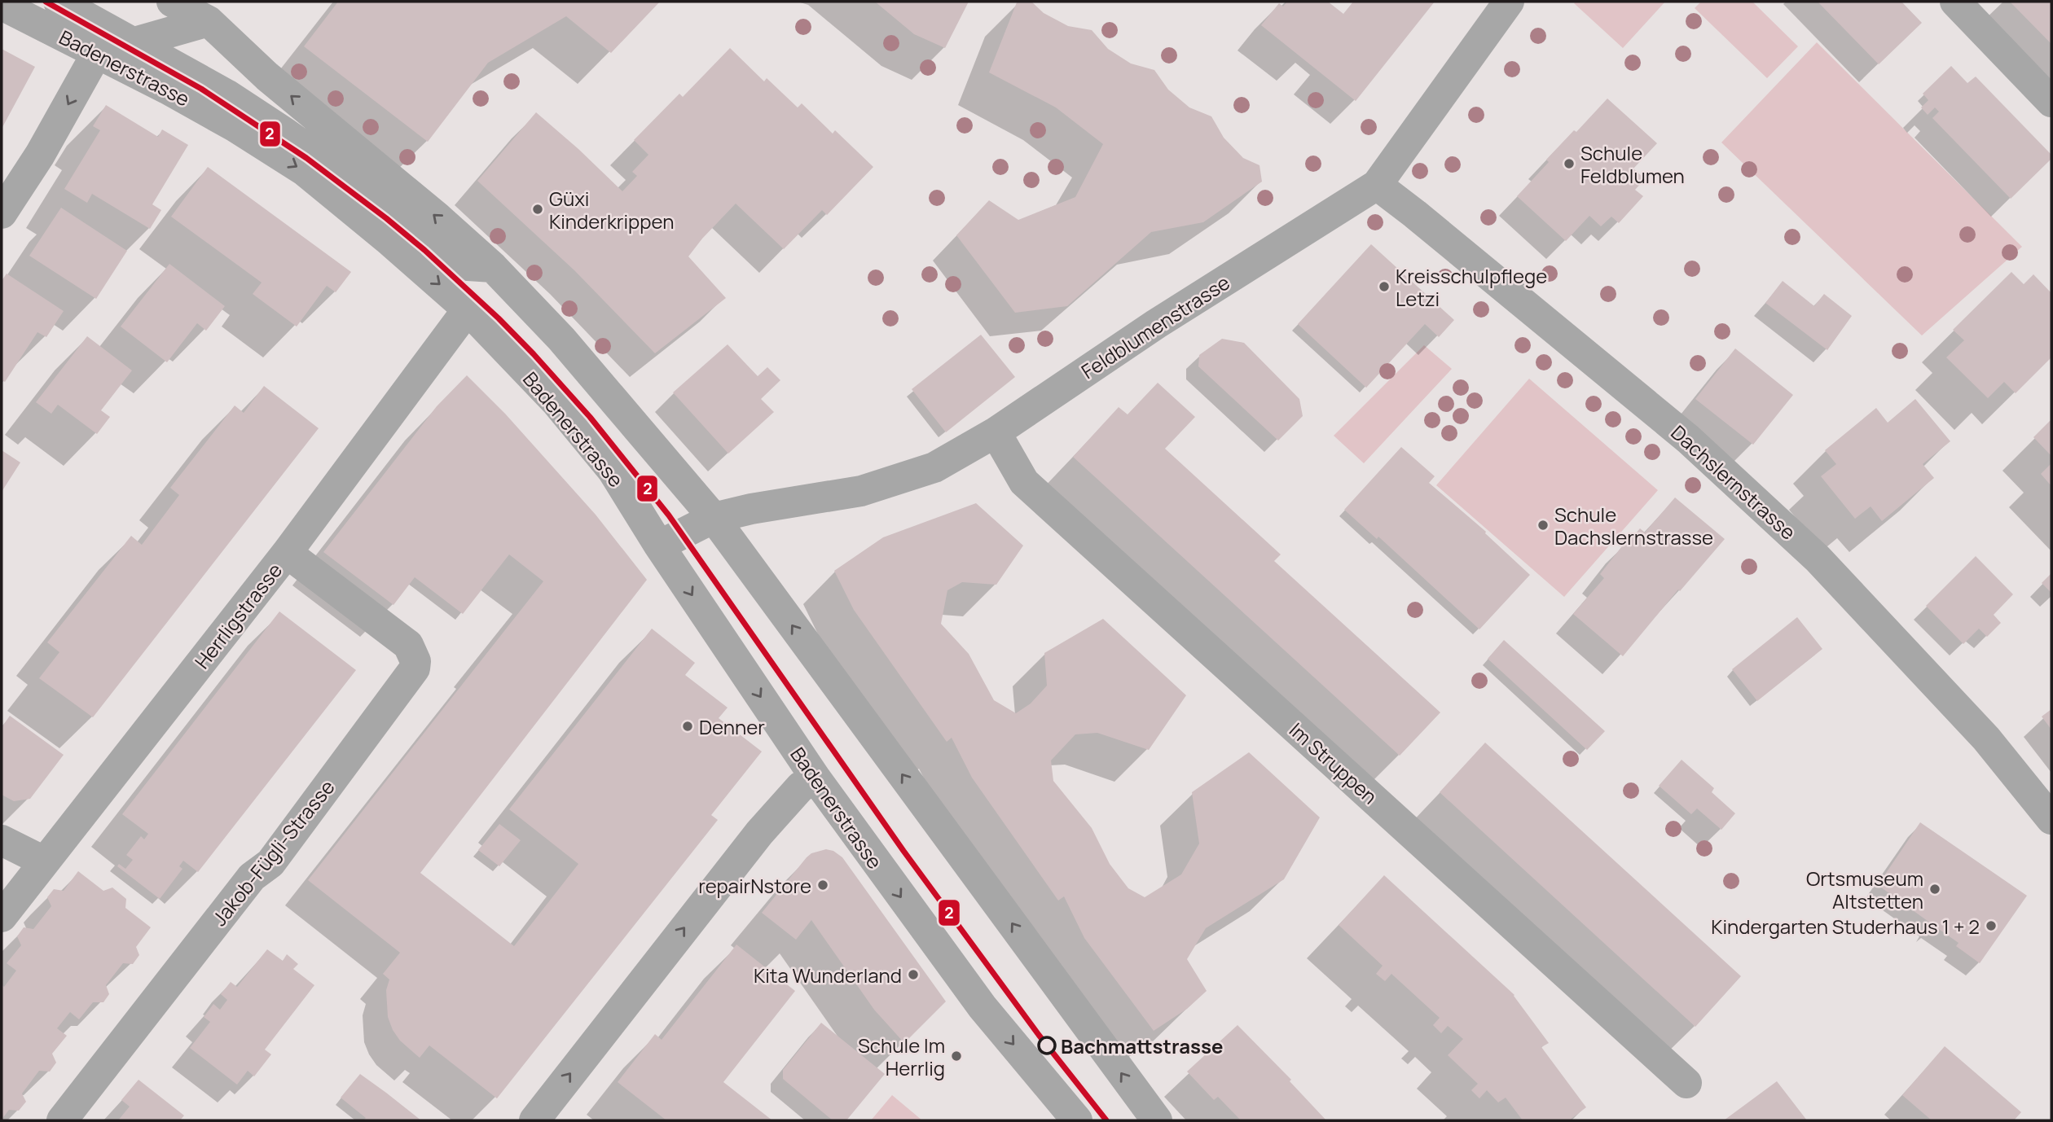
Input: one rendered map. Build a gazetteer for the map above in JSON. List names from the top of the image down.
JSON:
{
  "streets": {
    "street": [
      "Badenerstrasse",
      "Feldblumenstrasse",
      "Dachslernstrasse",
      "Herrligstrasse",
      "Im Struppen",
      "Jakob-Fügli-Strasse"
    ]
  },
  "crossings": [
    ["Badenerstrasse", "Feldblumenstrasse"],
    ["Badenerstrasse", "Herrligstrasse"],
    ["Feldblumenstrasse", "Dachslernstrasse"],
    ["Feldblumenstrasse", "Im Struppen"],
    ["Herrligstrasse", "Jakob-Fügli-Strasse"]
  ],
  "places": [
    "Schule Feldblumen",
    "Güxi Kinderkrippen",
    "Kreisschulpflege Letzi",
    "Schule Dachslernstrasse",
    "Denner",
    "repairNstore",
    "Ortsmuseum Altstetten",
    "Kindergarten Studerhaus 1 + 2",
    "Kita Wunderland",
    "Bachmattstrasse",
    "Schule Im Herrlig"
  ],
  "lines": ["tram line 2"]
}
